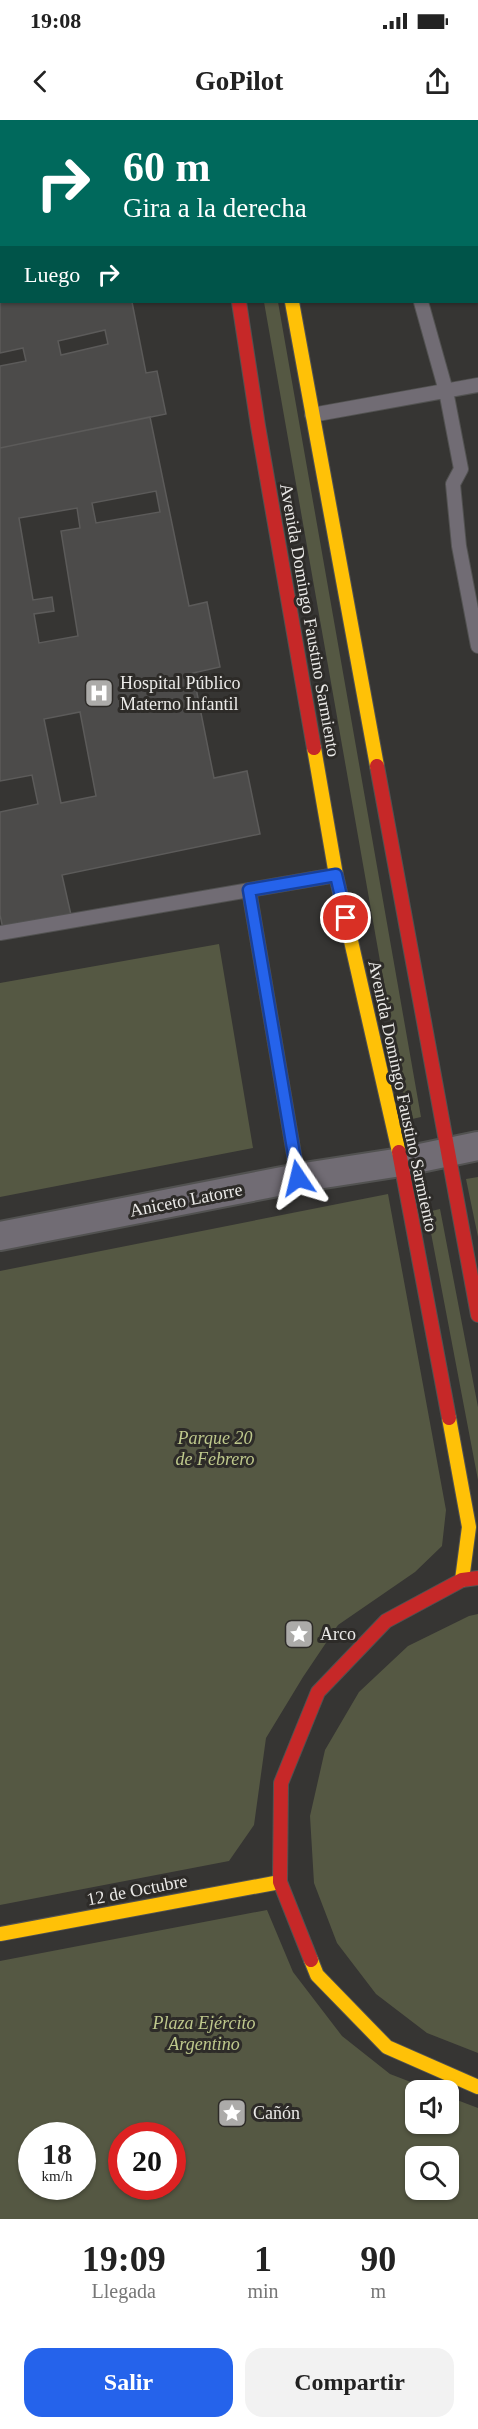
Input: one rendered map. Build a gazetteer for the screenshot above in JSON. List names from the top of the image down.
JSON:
{
  "streets": {
    "main road": ["Avenida Domingo Faustino Sarmiento", "12 de Octubre"],
    "street": ["Aniceto Latorre"]
  },
  "crossings": [
    ["Avenida Domingo Faustino Sarmiento", "Aniceto Latorre"]
  ],
  "parks": ["Parque 20 de Febrero", "Plaza Ejército Argentino"],
  "places": {
    "hospital": ["Hospital Público Materno Infantil"],
    "place": ["Arco", "Cañón"]
  },
  "page": {
    "status": "19:08",
    "header": "GoPilot",
    "turn": ["60 m", "Gira a la derecha"],
    "then": "Luego",
    "speed": "18 km/h",
    "limit": "20",
    "eta": [
      "19:09",
      "Llegada",
      "1",
      "min",
      "90",
      "m"
    ],
    "buttons": ["Salir", "Compartir"]
  }
}
